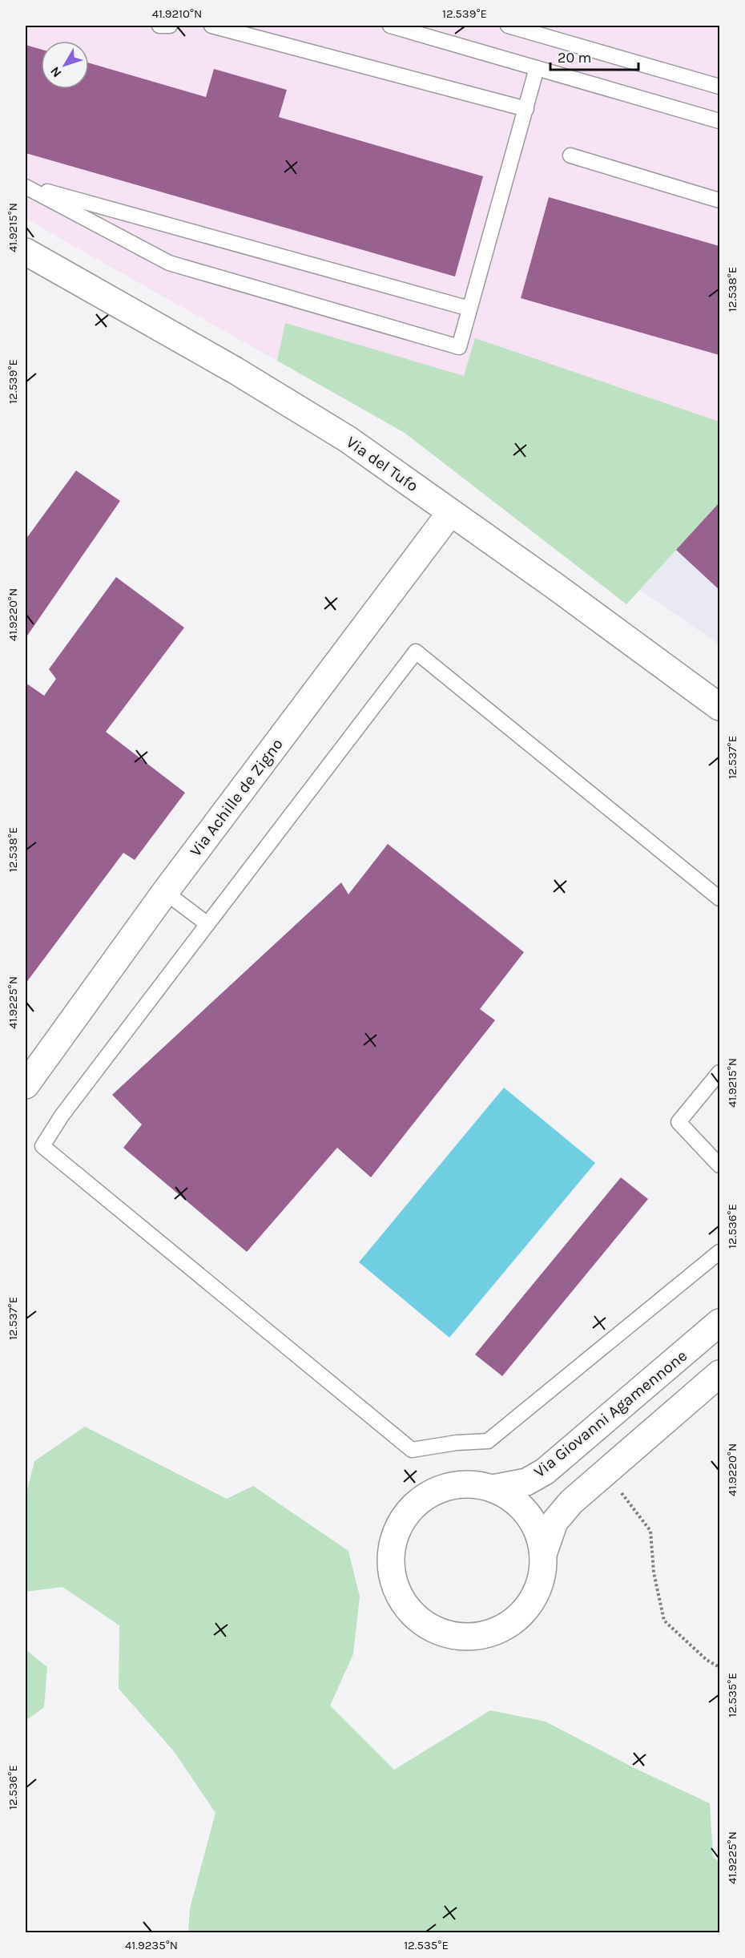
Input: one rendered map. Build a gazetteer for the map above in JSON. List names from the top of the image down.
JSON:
{
  "streets": {
    "street": ["Via del Tufo", "Via Achille de Zigno", "Via Giovanni Agamennone"]
  },
  "crossings": [
    ["Via del Tufo", "Via Achille de Zigno"]
  ],
  "scale_bar": "20 m",
  "north": "bottom left",
  "coordinates": [
    "41.9210°N",
    "12.539°E",
    "41.9215°N",
    "12.538°E",
    "41.9220°N",
    "12.537°E",
    "41.9225°N",
    "12.536°E",
    "12.535°E",
    "41.9235°N"
  ]
}
